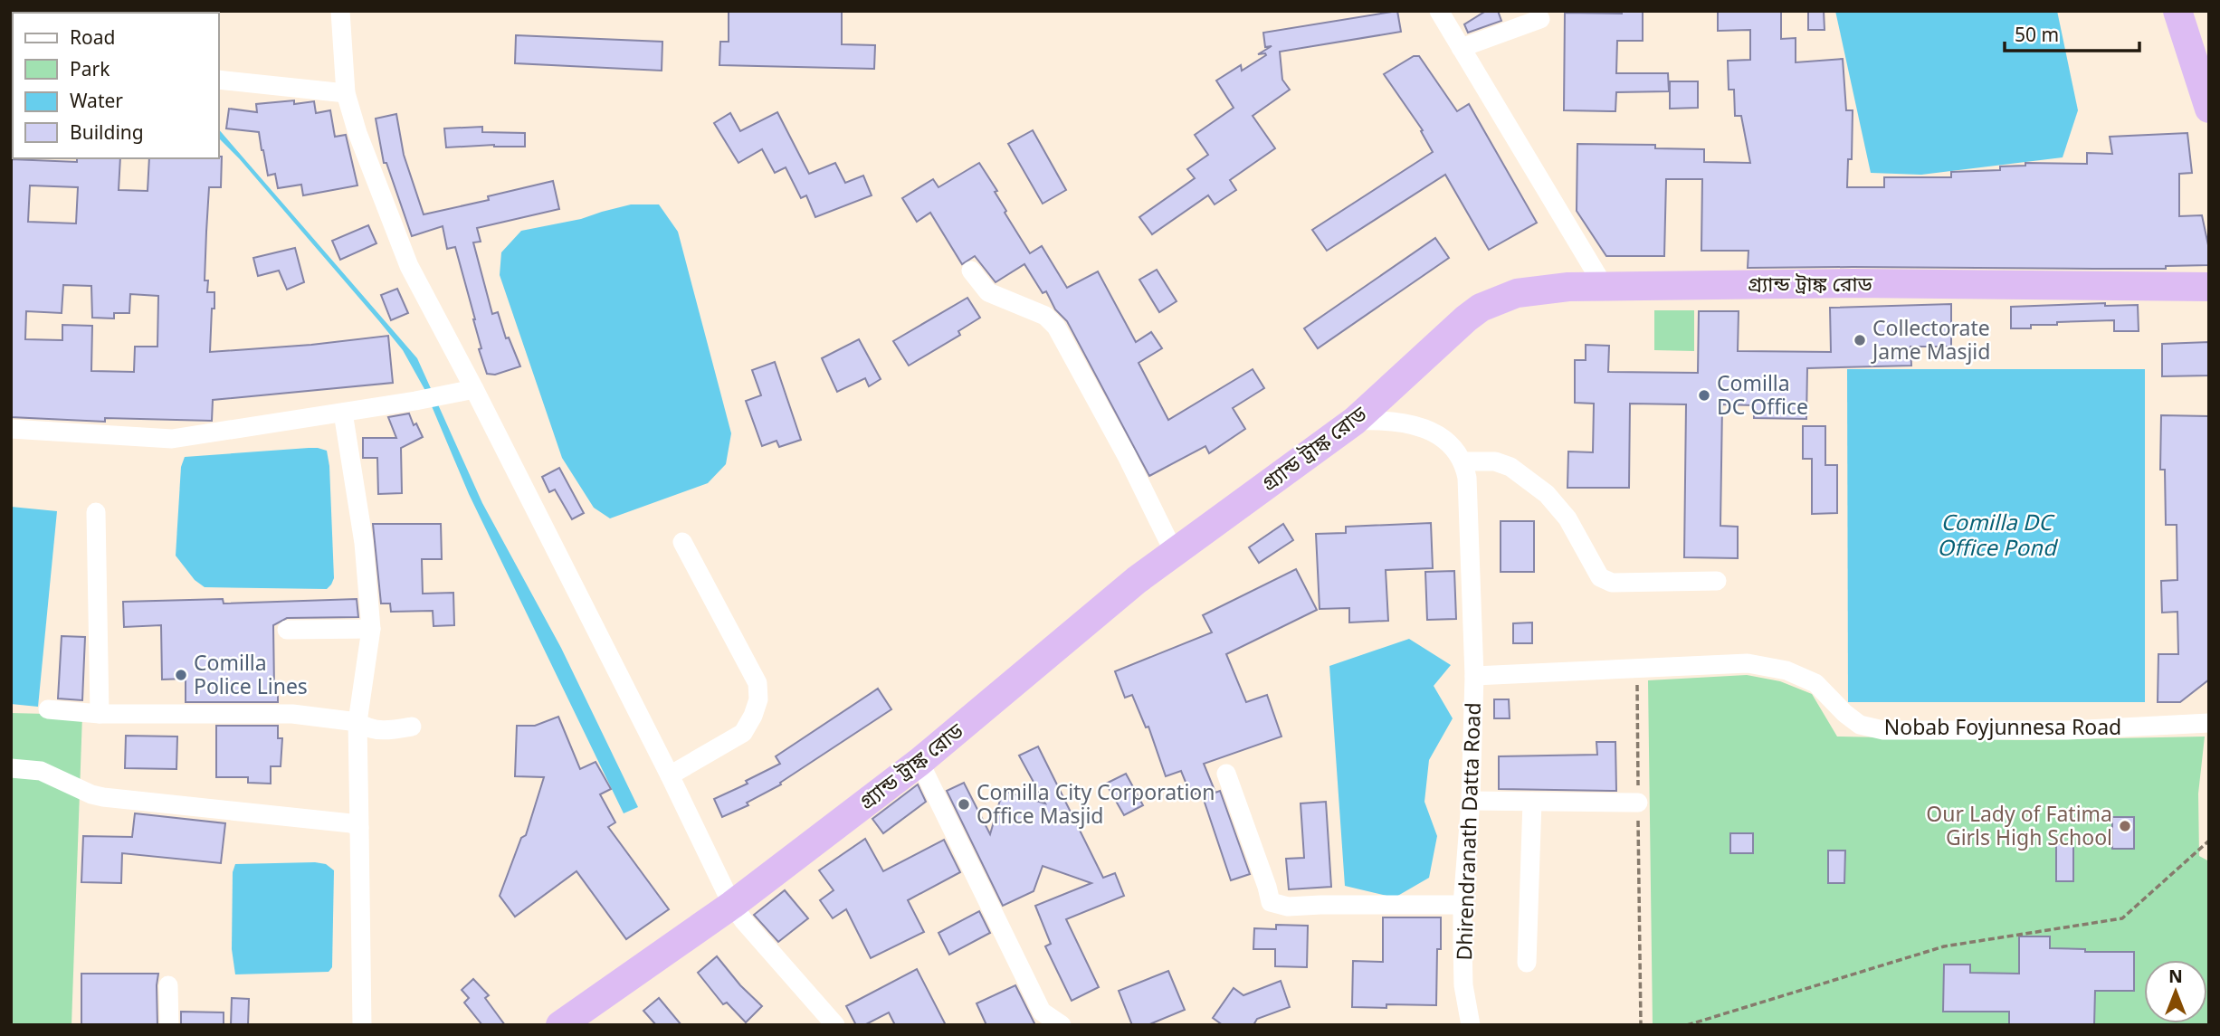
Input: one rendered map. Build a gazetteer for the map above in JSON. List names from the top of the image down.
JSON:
{
  "streets": {
    "highway": ["গ্র্যান্ড ট্রাঙ্ক রোড"],
    "street": ["Nobab Foyjunnesa Road", "Dhirendranath Datta Road"]
  },
  "crossings": [
    ["Nobab Foyjunnesa Road", "Dhirendranath Datta Road"]
  ],
  "water": ["Comilla DC Office Pond"],
  "places": [
    "Collectorate Jame Masjid",
    "Comilla DC Office",
    "Comilla Police Lines",
    "Comilla City Corporation Office Masjid",
    "Our Lady of Fatima Girls High School"
  ],
  "legend": [
    "Road",
    "Park",
    "Water",
    "Building"
  ],
  "scale_bar": "50 m",
  "north": "top"
}
